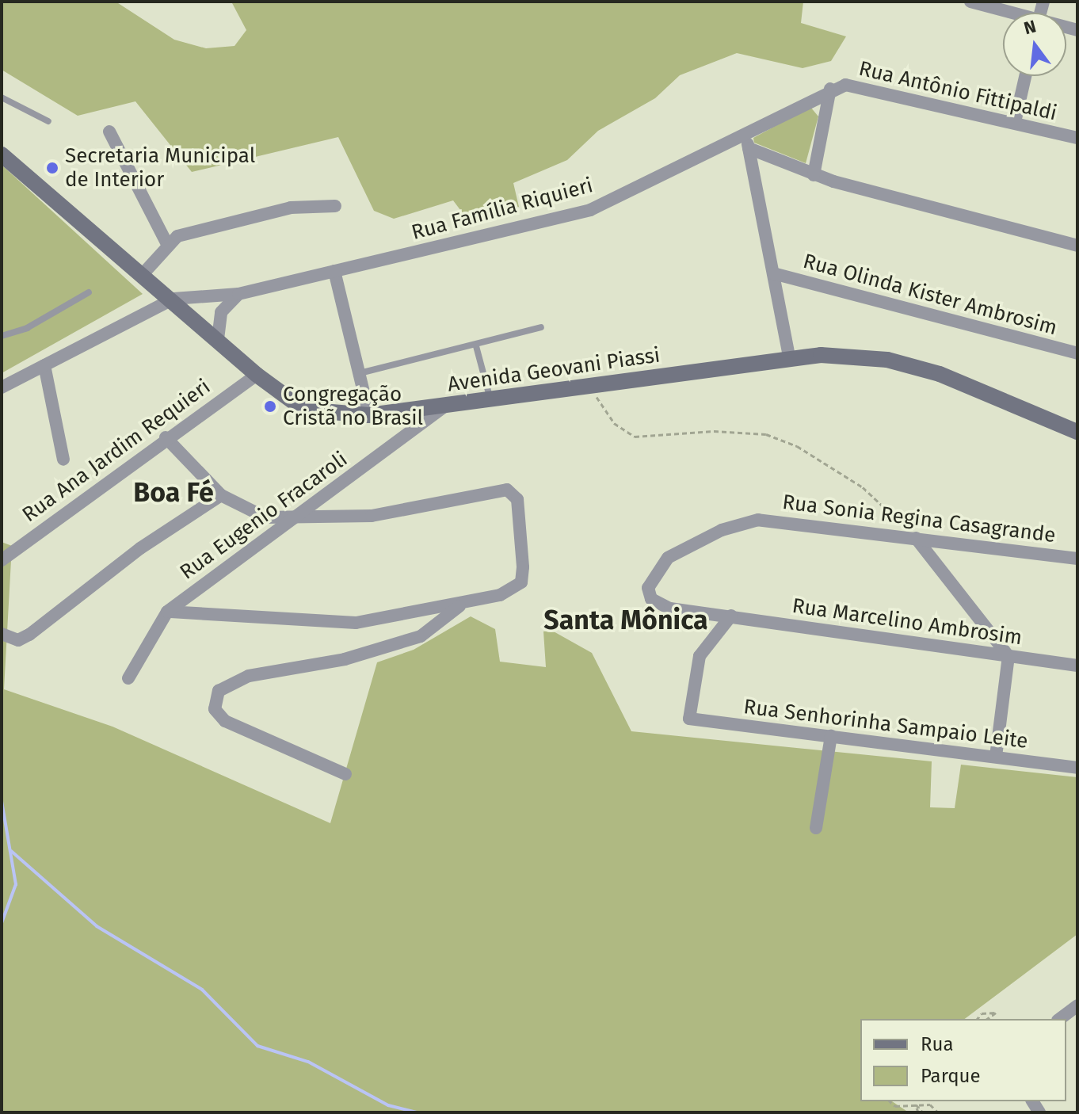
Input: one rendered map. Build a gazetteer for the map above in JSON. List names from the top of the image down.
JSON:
{
  "streets": {
    "main road": ["Avenida Geovani Piassi"],
    "street": [
      "Rua Antônio Fittipaldi",
      "Rua Família Riquieri",
      "Rua Olinda Kister Ambrosim",
      "Rua Ana Jardim Requieri",
      "Rua Eugenio Fracaroli",
      "Rua Sonia Regina Casagrande",
      "Rua Marcelino Ambrosim",
      "Rua Senhorinha Sampaio Leite"
    ]
  },
  "crossings": [
    ["Rua Antônio Fittipaldi", "Rua Família Riquieri"],
    ["Rua Família Riquieri", "Avenida Geovani Piassi"],
    ["Avenida Geovani Piassi", "Rua Ana Jardim Requieri"],
    ["Avenida Geovani Piassi", "Rua Eugenio Fracaroli"],
    ["Rua Sonia Regina Casagrande", "Rua Marcelino Ambrosim"],
    ["Rua Sonia Regina Casagrande", "Rua Senhorinha Sampaio Leite"],
    ["Rua Marcelino Ambrosim", "Rua Senhorinha Sampaio Leite"]
  ],
  "districts": ["Boa Fé", "Santa Mônica"],
  "places": ["Secretaria Municipal de Interior", "Congregação Cristã no Brasil"],
  "legend": ["Rua", "Parque"],
  "north": "top"
}
